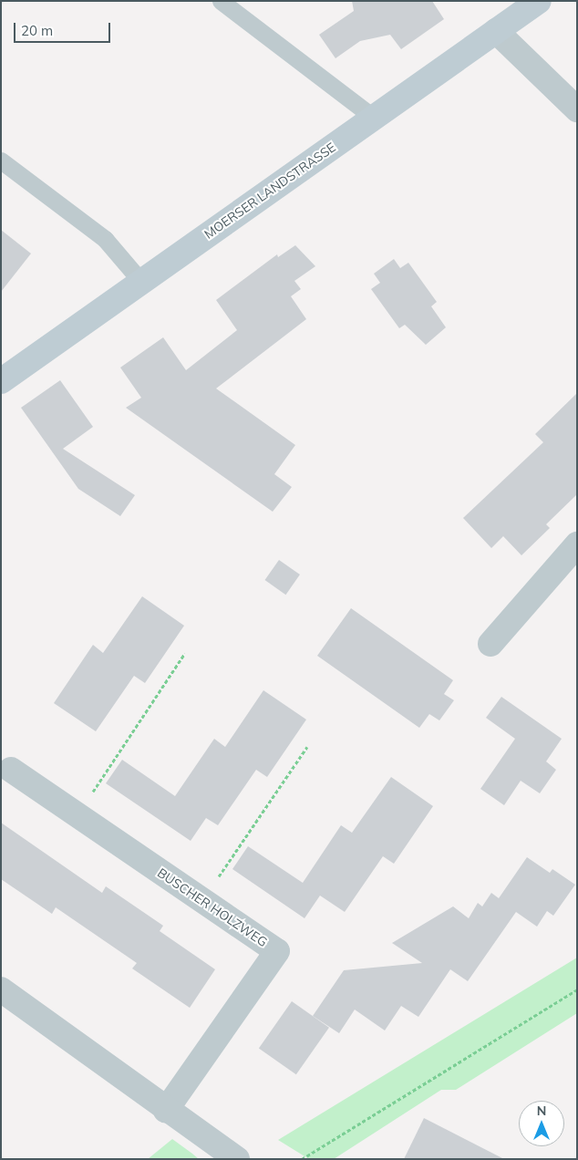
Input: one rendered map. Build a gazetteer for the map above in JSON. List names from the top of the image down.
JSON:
{
  "streets": {
    "main road": ["MOERSER LANDSTRASSE"],
    "street": ["BUSCHER HOLZWEG"]
  },
  "scale_bar": "20 m",
  "north": "top"
}
